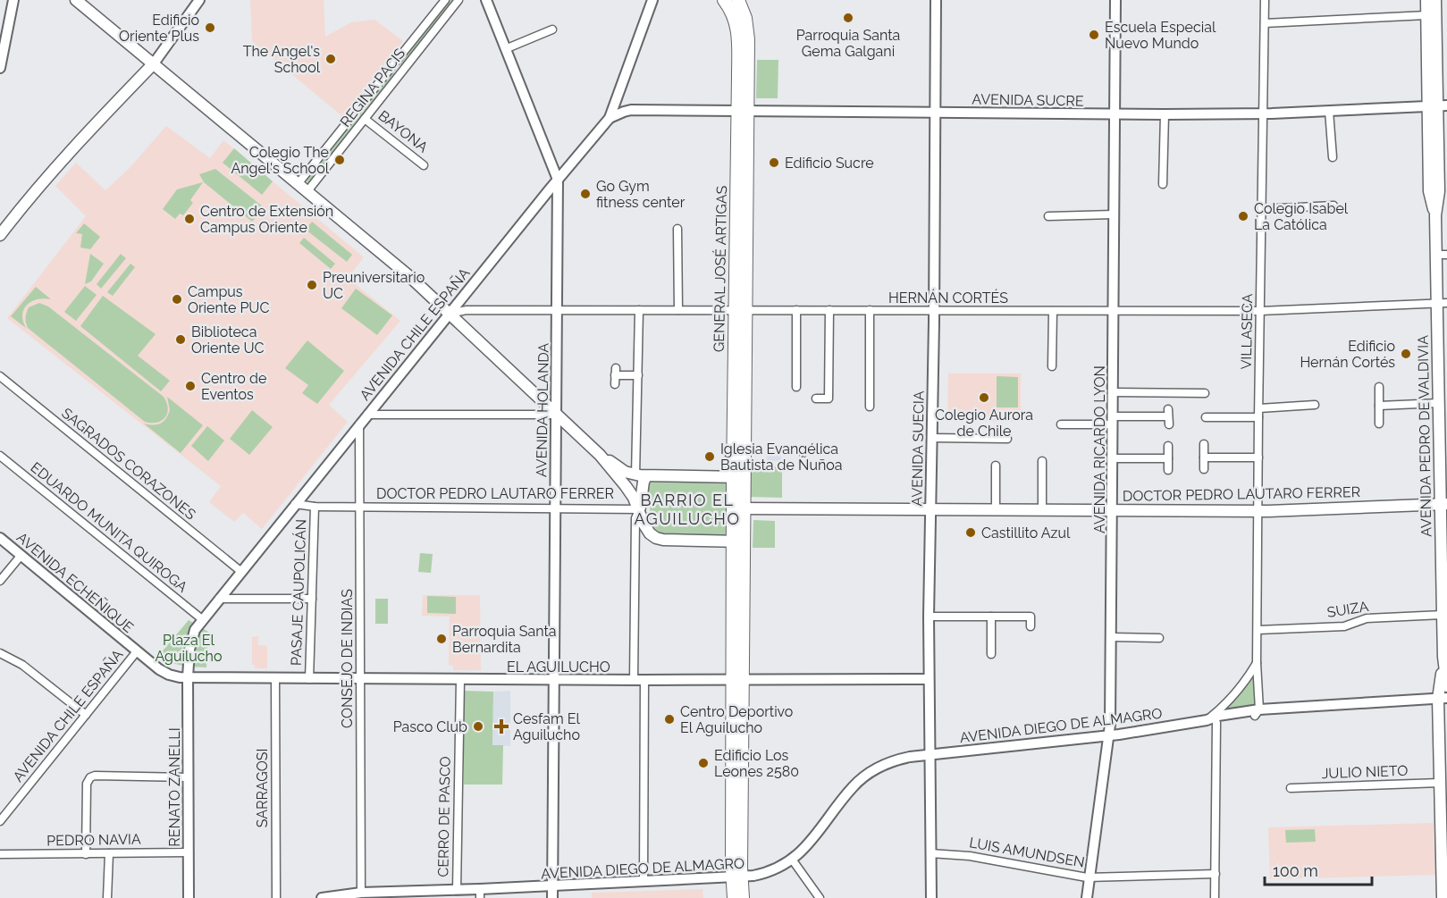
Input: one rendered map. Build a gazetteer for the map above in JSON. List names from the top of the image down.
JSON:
{
  "streets": {
    "main road": ["GENERAL JOSÉ ARTIGAS", "AVENIDA PEDRO DE VALDIVIA", "DOCTOR PEDRO LAUTARO FERRER"],
    "street": [
      "REGINA PACIS",
      "AVENIDA SUCRE",
      "BAYONA",
      "HERNÁN CORTÉS",
      "VILLASECA",
      "AVENIDA CHILE ESPAÑA",
      "AVENIDA HOLANDA",
      "AVENIDA SUECIA",
      "AVENIDA RICARDO LYON",
      "SAGRADOS CORAZONES",
      "EDUARDO MUNITA QUIROGA",
      "AVENIDA ECHEÑIQUE",
      "PASAJE CAUPOLICÁN",
      "SUIZA",
      "CONSEJO DE INDIAS",
      "EL AGUILUCHO",
      "AVENIDA DIEGO DE ALMAGRO",
      "JULIO NIETO",
      "RENATO ZANELLI",
      "SARRAGOSI",
      "CERRO DE PASCO",
      "PEDRO NAVIA",
      "LUIS AMUNDSEN"
    ]
  },
  "crossings": [
    ["REGINA PACIS", "BAYONA"],
    ["AVENIDA SUCRE", "GENERAL JOSÉ ARTIGAS"],
    ["AVENIDA SUCRE", "VILLASECA"],
    ["AVENIDA SUCRE", "AVENIDA CHILE ESPAÑA"],
    ["AVENIDA SUCRE", "AVENIDA PEDRO DE VALDIVIA"],
    ["AVENIDA SUCRE", "AVENIDA SUECIA"],
    ["AVENIDA SUCRE", "AVENIDA RICARDO LYON"],
    ["GENERAL JOSÉ ARTIGAS", "HERNÁN CORTÉS"],
    ["GENERAL JOSÉ ARTIGAS", "DOCTOR PEDRO LAUTARO FERRER"],
    ["GENERAL JOSÉ ARTIGAS", "EL AGUILUCHO"],
    ["GENERAL JOSÉ ARTIGAS", "AVENIDA DIEGO DE ALMAGRO"],
    ["HERNÁN CORTÉS", "VILLASECA"],
    ["HERNÁN CORTÉS", "AVENIDA CHILE ESPAÑA"],
    ["HERNÁN CORTÉS", "AVENIDA HOLANDA"],
    ["HERNÁN CORTÉS", "AVENIDA PEDRO DE VALDIVIA"],
    ["HERNÁN CORTÉS", "AVENIDA SUECIA"],
    ["HERNÁN CORTÉS", "AVENIDA RICARDO LYON"],
    ["VILLASECA", "DOCTOR PEDRO LAUTARO FERRER"],
    ["VILLASECA", "SUIZA"],
    ["VILLASECA", "AVENIDA DIEGO DE ALMAGRO"],
    ["AVENIDA CHILE ESPAÑA", "AVENIDA HOLANDA"],
    ["AVENIDA CHILE ESPAÑA", "SAGRADOS CORAZONES"],
    ["AVENIDA CHILE ESPAÑA", "DOCTOR PEDRO LAUTARO FERRER"],
    ["AVENIDA CHILE ESPAÑA", "EDUARDO MUNITA QUIROGA"],
    ["AVENIDA CHILE ESPAÑA", "AVENIDA ECHEÑIQUE"],
    ["AVENIDA CHILE ESPAÑA", "CONSEJO DE INDIAS"],
    ["AVENIDA CHILE ESPAÑA", "EL AGUILUCHO"],
    ["AVENIDA CHILE ESPAÑA", "RENATO ZANELLI"],
    ["AVENIDA HOLANDA", "DOCTOR PEDRO LAUTARO FERRER"],
    ["AVENIDA HOLANDA", "EL AGUILUCHO"],
    ["AVENIDA HOLANDA", "AVENIDA DIEGO DE ALMAGRO"],
    ["AVENIDA PEDRO DE VALDIVIA", "DOCTOR PEDRO LAUTARO FERRER"],
    ["AVENIDA PEDRO DE VALDIVIA", "SUIZA"],
    ["AVENIDA PEDRO DE VALDIVIA", "AVENIDA DIEGO DE ALMAGRO"],
    ["AVENIDA PEDRO DE VALDIVIA", "JULIO NIETO"],
    ["AVENIDA SUECIA", "DOCTOR PEDRO LAUTARO FERRER"],
    ["AVENIDA SUECIA", "EL AGUILUCHO"],
    ["AVENIDA SUECIA", "AVENIDA DIEGO DE ALMAGRO"],
    ["AVENIDA SUECIA", "LUIS AMUNDSEN"],
    ["AVENIDA RICARDO LYON", "DOCTOR PEDRO LAUTARO FERRER"],
    ["AVENIDA RICARDO LYON", "AVENIDA DIEGO DE ALMAGRO"],
    ["AVENIDA RICARDO LYON", "LUIS AMUNDSEN"],
    ["DOCTOR PEDRO LAUTARO FERRER", "PASAJE CAUPOLICÁN"],
    ["DOCTOR PEDRO LAUTARO FERRER", "CONSEJO DE INDIAS"],
    ["AVENIDA ECHEÑIQUE", "EL AGUILUCHO"],
    ["AVENIDA ECHEÑIQUE", "RENATO ZANELLI"],
    ["PASAJE CAUPOLICÁN", "EL AGUILUCHO"],
    ["CONSEJO DE INDIAS", "EL AGUILUCHO"],
    ["CONSEJO DE INDIAS", "AVENIDA DIEGO DE ALMAGRO"],
    ["EL AGUILUCHO", "RENATO ZANELLI"],
    ["EL AGUILUCHO", "SARRAGOSI"],
    ["EL AGUILUCHO", "CERRO DE PASCO"],
    ["AVENIDA DIEGO DE ALMAGRO", "CERRO DE PASCO"],
    ["RENATO ZANELLI", "PEDRO NAVIA"]
  ],
  "districts": ["BARRIO EL AGUILUCHO"],
  "parks": ["Plaza El Aguilucho"],
  "places": {
    "other": [
      "Parroquia Santa Gema Galgani",
      "Edificio Oriente Plus",
      "Escuela Especial Nuevo Mundo",
      "The Angel's School",
      "Colegio The Angel's School",
      "Edificio Sucre",
      "Go Gym fitness center",
      "Colegio Isabel La Católica",
      "Centro de Extensión Campus Oriente",
      "Preuniversitario UC",
      "Campus Oriente PUC",
      "Biblioteca Oriente UC",
      "Edificio Hernán Cortés",
      "Centro de Eventos",
      "Colegio Aurora de Chile",
      "Iglesia Evangélica Bautista de Ñuñoa",
      "Castillito Azul",
      "Parroquia Santa Bernardita",
      "Centro Deportivo El Aguilucho",
      "Pasco Club",
      "Edificio Los Leones 2580"
    ],
    "health": ["Cesfam El Aguilucho"]
  },
  "scale_bar": "100 m"
}
